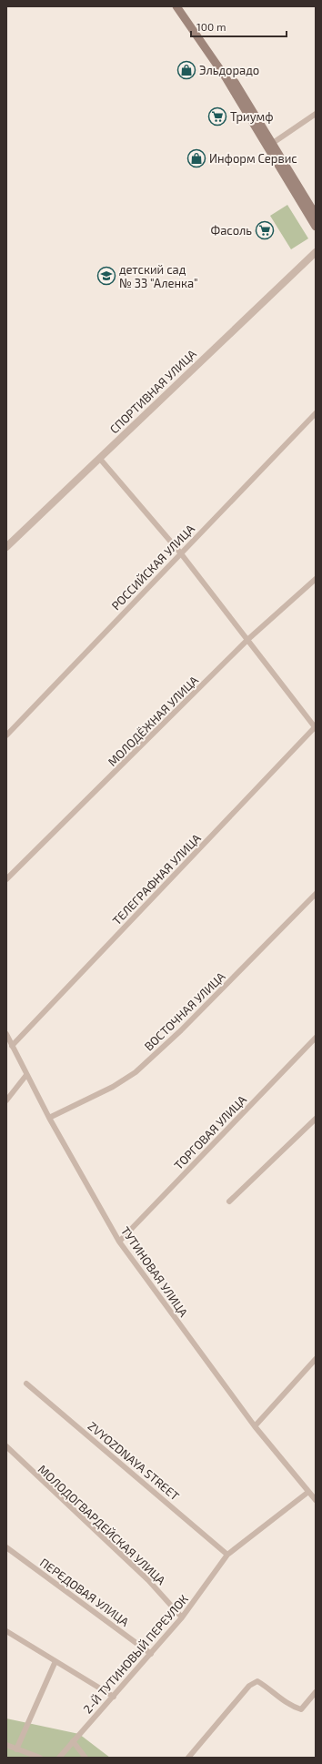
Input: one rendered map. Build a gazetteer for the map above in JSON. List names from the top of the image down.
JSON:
{
  "streets": {
    "street": [
      "СПОРТИВНАЯ УЛИЦА",
      "РОССИЙСКАЯ УЛИЦА",
      "МОЛОДЁЖНАЯ УЛИЦА",
      "ТЕЛЕГРАФНАЯ УЛИЦА",
      "ВОСТОЧНАЯ УЛИЦА",
      "ТОРГОВАЯ УЛИЦА",
      "ТУТИНОВАЯ УЛИЦА",
      "ZVYOZDNAYA STREET",
      "МОЛОДОГВАРДЕЙСКАЯ УЛИЦА",
      "ПЕРЕДОВАЯ УЛИЦА",
      "2-Й ТУТИНОВЫЙ ПЕРЕУЛОК"
    ]
  },
  "crossings": [
    ["ТЕЛЕГРАФНАЯ УЛИЦА", "ТУТИНОВАЯ УЛИЦА"],
    ["ВОСТОЧНАЯ УЛИЦА", "ТУТИНОВАЯ УЛИЦА"],
    ["ТОРГОВАЯ УЛИЦА", "ТУТИНОВАЯ УЛИЦА"],
    ["ТУТИНОВАЯ УЛИЦА", "2-Й ТУТИНОВЫЙ ПЕРЕУЛОК"],
    ["ZVYOZDNAYA STREET", "2-Й ТУТИНОВЫЙ ПЕРЕУЛОК"],
    ["МОЛОДОГВАРДЕЙСКАЯ УЛИЦА", "2-Й ТУТИНОВЫЙ ПЕРЕУЛОК"],
    ["ПЕРЕДОВАЯ УЛИЦА", "2-Й ТУТИНОВЫЙ ПЕРЕУЛОК"]
  ],
  "places": {
    "shop": ["Эльдорадо", "Информ Сервис"],
    "supermarket": ["Триумф", "Фасоль"],
    "school or university": ["детский сад № 33 \"Аленка\""]
  },
  "scale_bar": "100 m"
}
